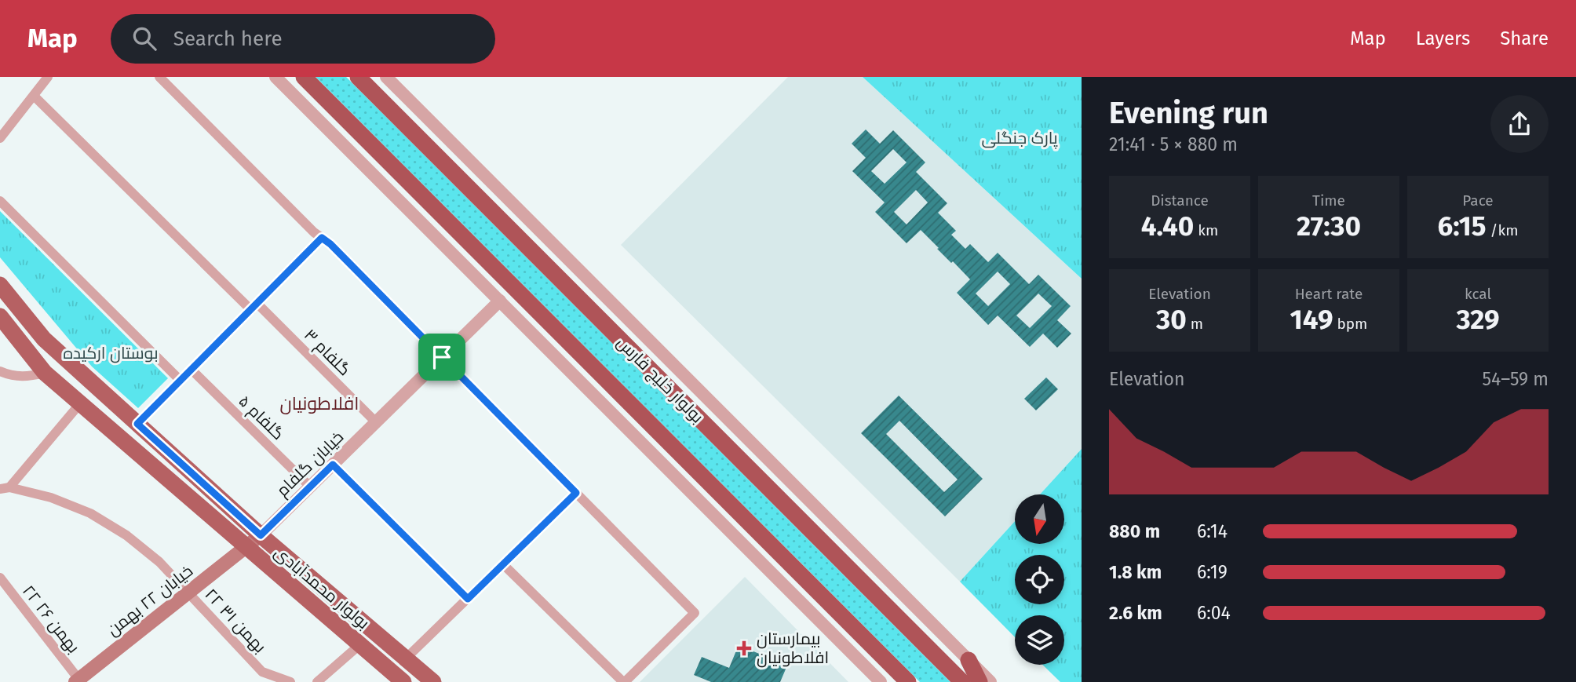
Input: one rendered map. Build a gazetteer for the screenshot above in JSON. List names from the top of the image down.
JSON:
{
  "streets": {
    "highway": ["بولوار خلیج فارس"],
    "main road": ["بولوار محمدآبادی", "خیابان ۲۲ بهمن"],
    "street": [
      "گلفام ۳",
      "گلفام ۵",
      "خیابان گلفام",
      "۲۲ بهمن ۲۶",
      "۲۲ بهمن ۳۱"
    ]
  },
  "crossings": [
    ["گلفام ۳", "خیابان گلفام"],
    ["گلفام ۵", "خیابان گلفام"],
    ["خیابان گلفام", "بولوار محمدآبادی"],
    ["خیابان گلفام", "خیابان ۲۲ بهمن"],
    ["بولوار محمدآبادی", "خیابان ۲۲ بهمن"],
    ["خیابان ۲۲ بهمن", "۲۲ بهمن ۲۶"],
    ["خیابان ۲۲ بهمن", "۲۲ بهمن ۳۱"]
  ],
  "districts": ["افلاطونیان"],
  "parks": ["پارک جنگلی", "بوستان ارکیده"],
  "places": {
    "health": ["بیمارستان افلاطونیان"]
  },
  "north": "bottom",
  "page": {
    "header": "Map",
    "search": "Search here",
    "nav": ["Map", "Layers", "Share"],
    "heading": ["Evening run", "21:41 · 5 × 880 m"],
    "stats": [
      ["Distance", "4.40 km"],
      ["Time", "27:30"],
      ["Pace", "6:15 /km"],
      ["Elevation", "30 m"],
      ["Heart rate", "149 bpm"],
      ["kcal", "329"]
    ],
    "chart": ["Elevation", "54–59 m"],
    "list": [
      {
        "name": "880 m",
        "note": "6:14"
      },
      {
        "name": "1.8 km",
        "note": "6:19"
      },
      {
        "name": "2.6 km",
        "note": "6:04"
      }
    ]
  }
}
